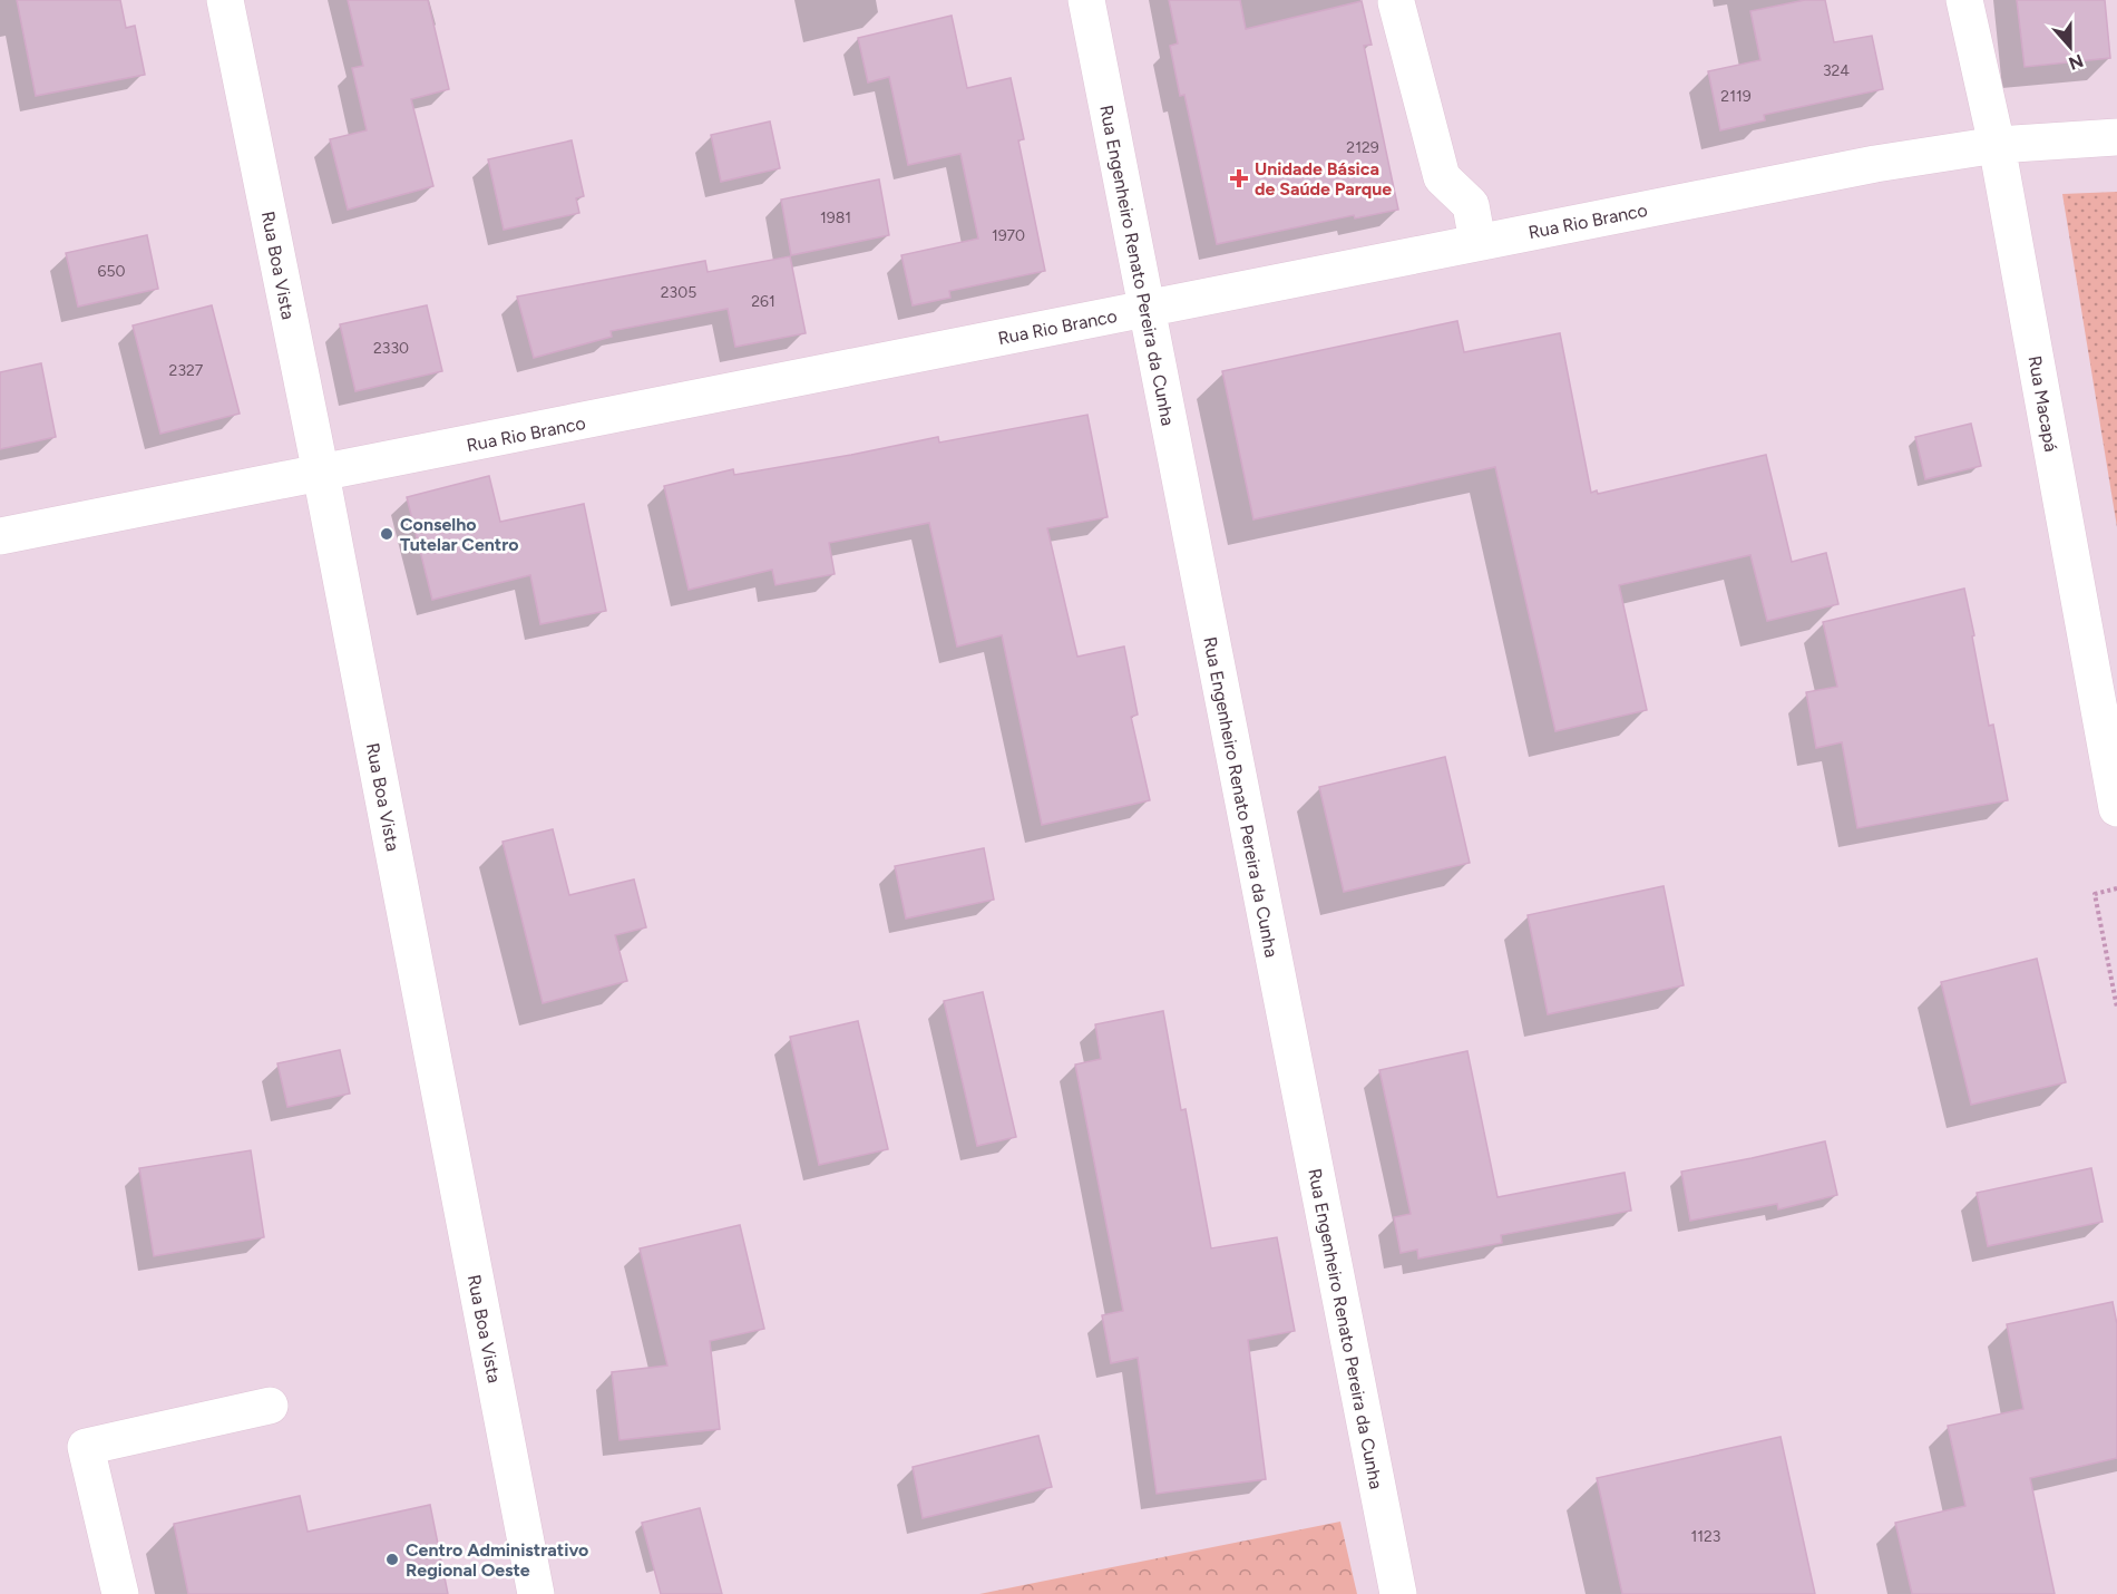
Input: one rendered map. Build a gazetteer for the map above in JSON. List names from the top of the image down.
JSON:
{
  "streets": {
    "street": [
      "Rua Rio Branco",
      "Rua Boa Vista",
      "Rua Engenheiro Renato Pereira da Cunha",
      "Rua Macapá"
    ]
  },
  "crossings": [
    ["Rua Rio Branco", "Rua Boa Vista"],
    ["Rua Rio Branco", "Rua Engenheiro Renato Pereira da Cunha"],
    ["Rua Rio Branco", "Rua Macapá"]
  ],
  "places": {
    "health": ["Unidade Básica de Saúde Parque"],
    "other": ["Conselho Tutelar Centro", "Centro Administrativo Regional Oeste"]
  },
  "house_numbers": [
    "324",
    "2119",
    "2129",
    "1981",
    "1970",
    "650",
    "2305",
    "261",
    "2330",
    "2327",
    "1123"
  ],
  "north": "bottom"
}
